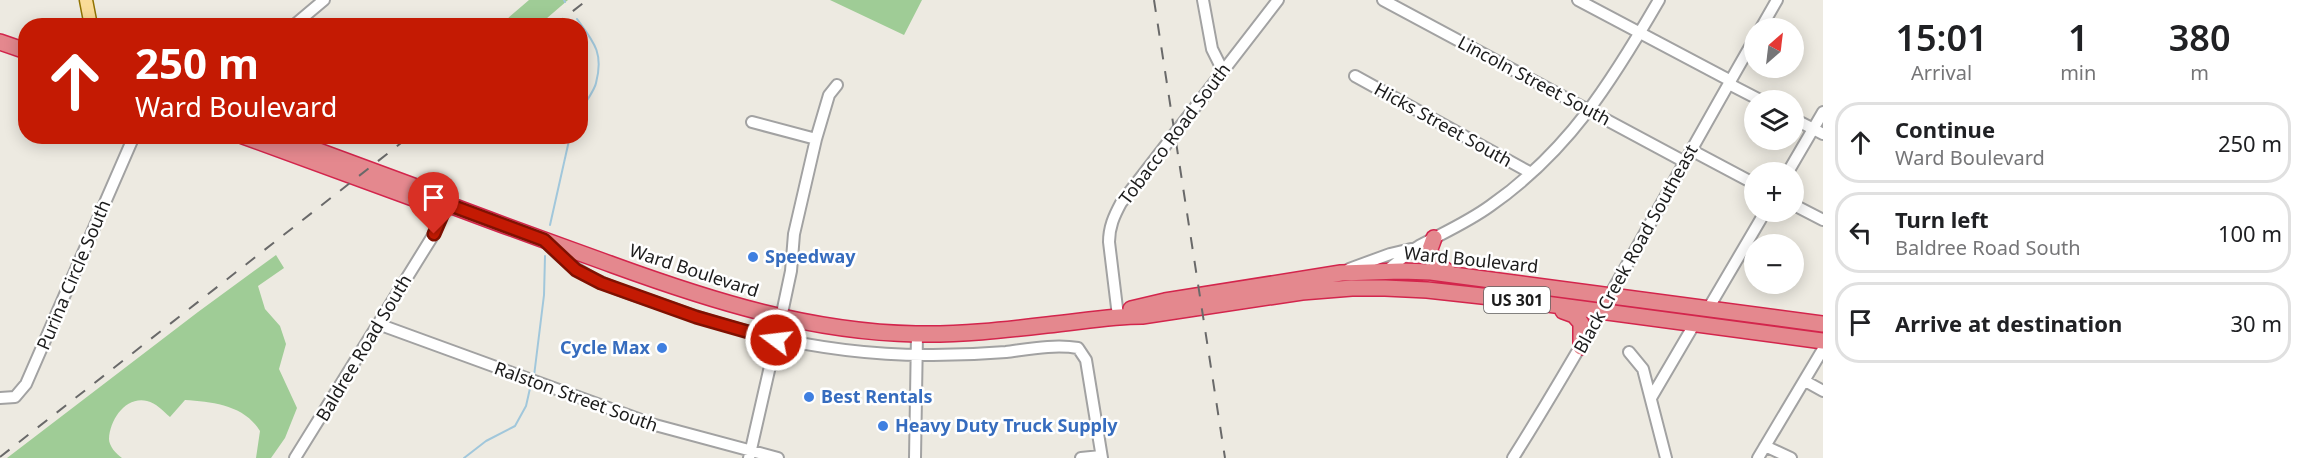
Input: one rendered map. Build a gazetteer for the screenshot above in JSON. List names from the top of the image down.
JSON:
{
  "streets": {
    "highway": ["Ward Boulevard", "US 301"],
    "street": [
      "Lincoln Street South",
      "Hicks Street South",
      "Tobacco Road South",
      "Black Creek Road Southeast",
      "Purina Circle South",
      "Baldree Road South",
      "Ralston Street South"
    ]
  },
  "crossings": [
    ["Lincoln Street South", "Black Creek Road Southeast"],
    ["Tobacco Road South", "Ward Boulevard"],
    ["Black Creek Road Southeast", "Ward Boulevard"],
    ["Ward Boulevard", "Baldree Road South"],
    ["Baldree Road South", "Ralston Street South"]
  ],
  "places": [
    "Speedway",
    "Cycle Max",
    "Best Rentals",
    "Heavy Duty Truck Supply"
  ],
  "north": "top right",
  "page": {
    "eta": [
      "15:01",
      "Arrival",
      "1",
      "min",
      "380",
      "m"
    ],
    "map_buttons": ["+", "−"],
    "turn": ["250 m", "Ward Boulevard"],
    "list": [
      {
        "name": "Continue",
        "note": "Ward Boulevard",
        "value": "250 m"
      },
      {
        "name": "Turn left",
        "note": "Baldree Road South",
        "value": "100 m"
      },
      {
        "name": "Arrive at destination",
        "value": "30 m"
      }
    ]
  }
}
